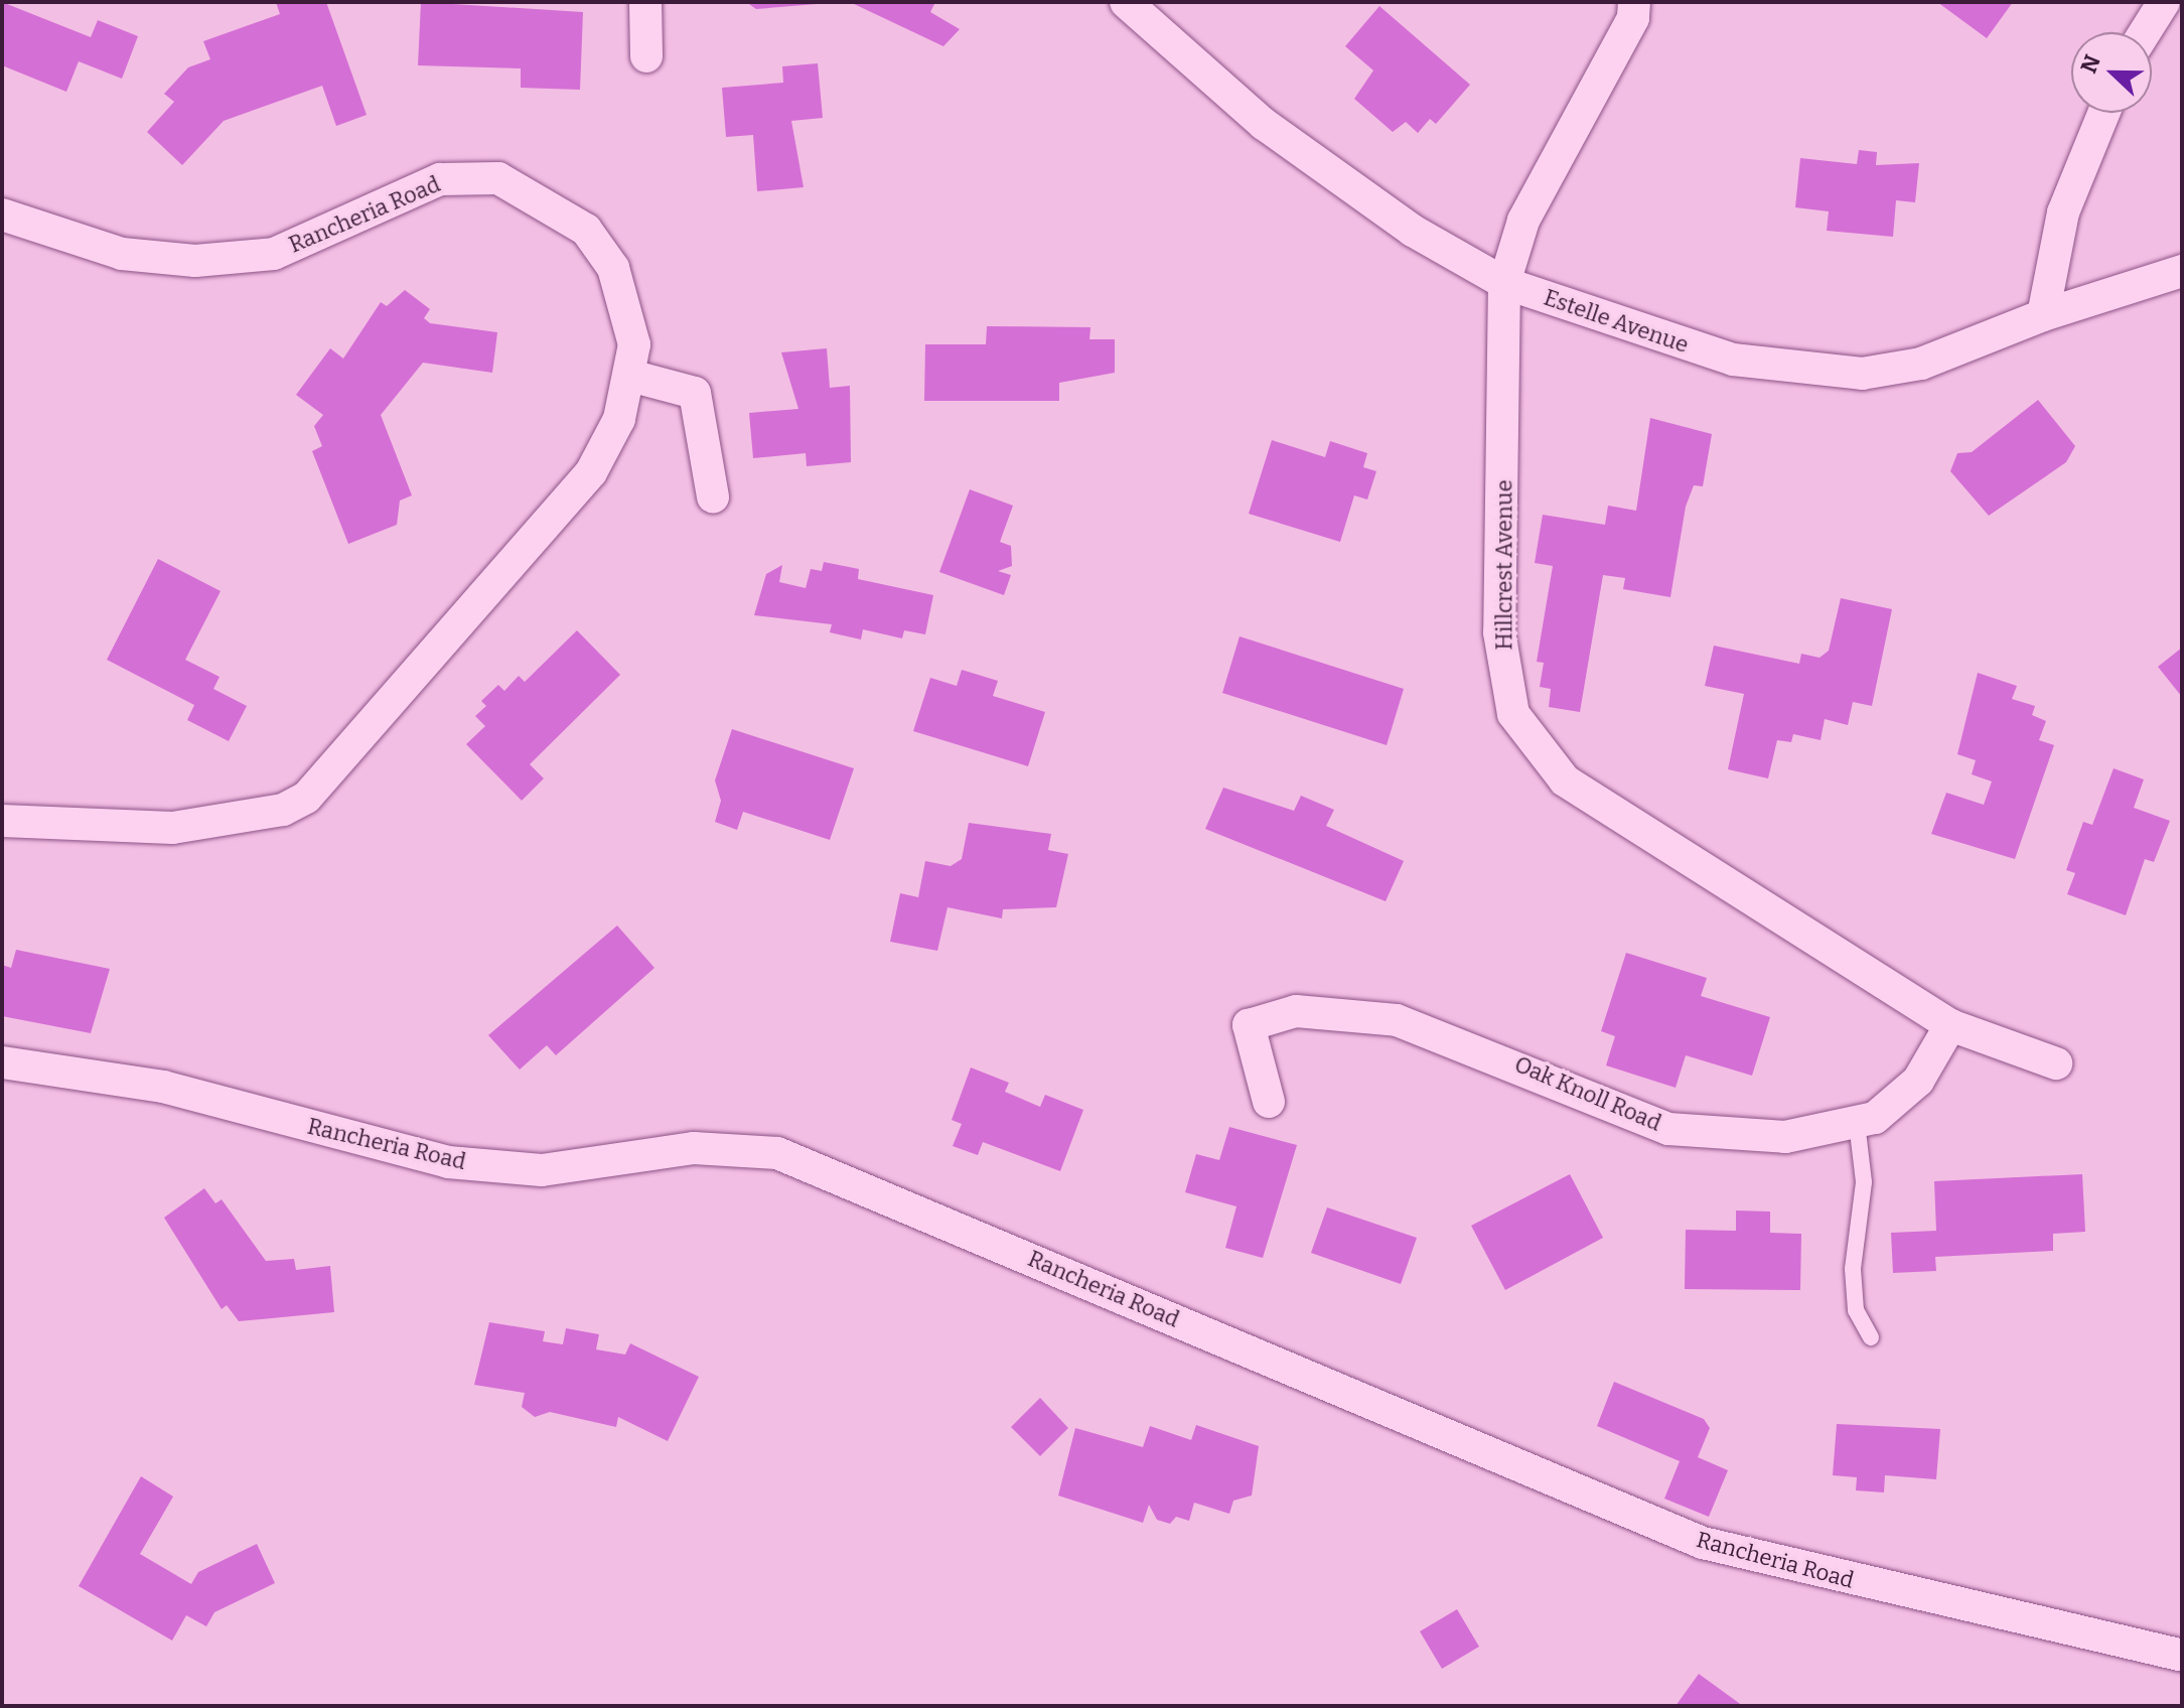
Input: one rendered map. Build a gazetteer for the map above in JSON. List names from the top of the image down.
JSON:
{
  "streets": {
    "street": [
      "Rancheria Road",
      "Estelle Avenue",
      "Hillcrest Avenue",
      "Oak Knoll Road"
    ]
  },
  "crossings": [
    ["Estelle Avenue", "Hillcrest Avenue"],
    ["Hillcrest Avenue", "Oak Knoll Road"]
  ],
  "north": "left"
}
